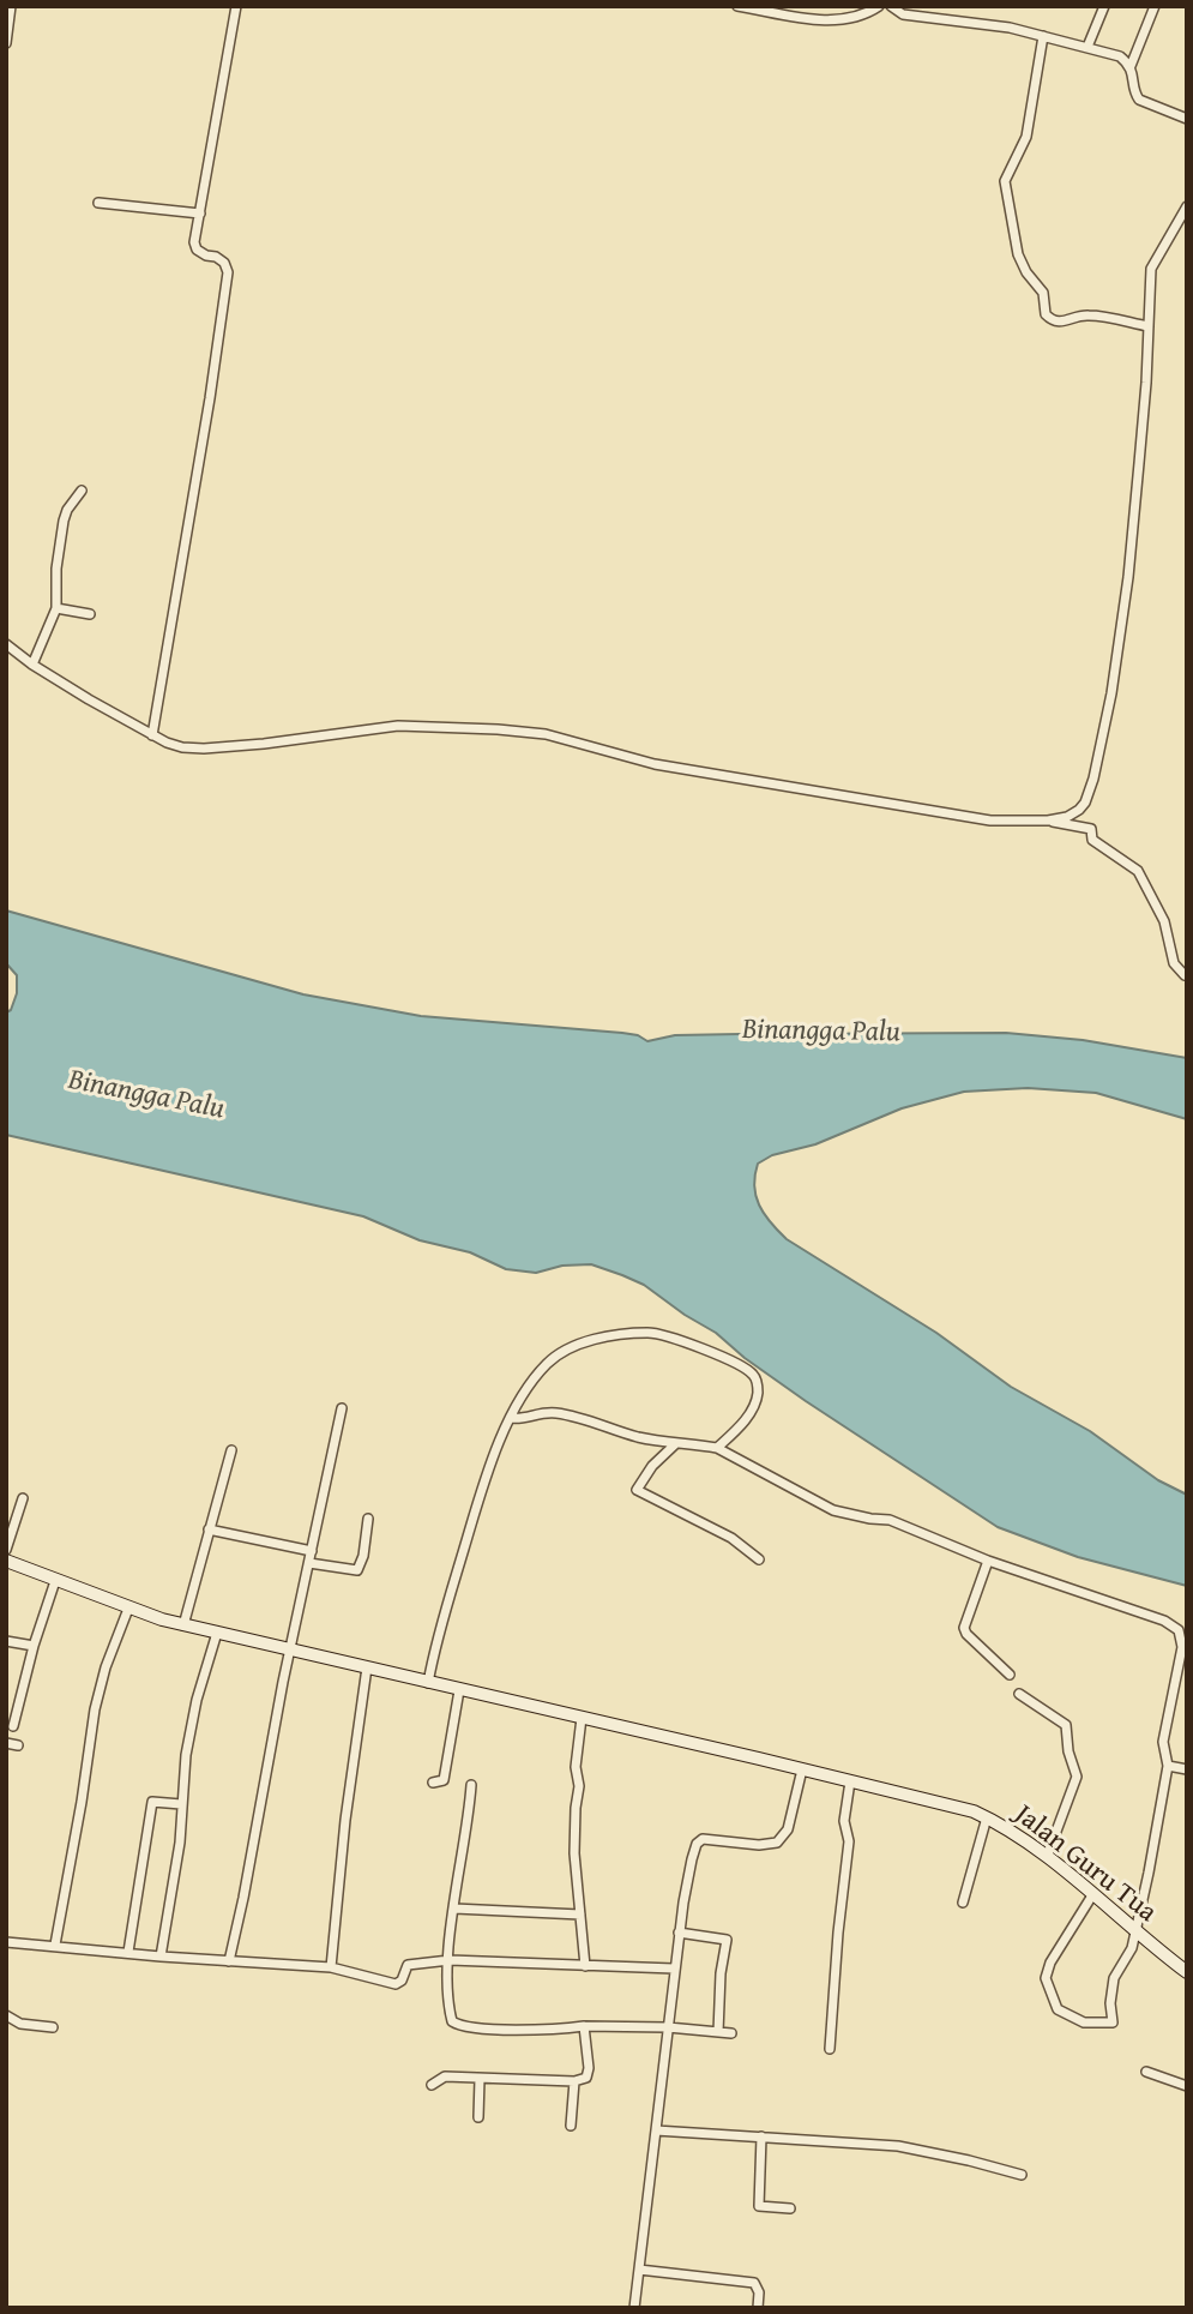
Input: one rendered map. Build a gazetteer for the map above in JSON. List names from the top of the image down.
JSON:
{
  "streets": {
    "main road": ["Jalan Guru Tua"]
  },
  "water": ["Binangga Palu"]
}
